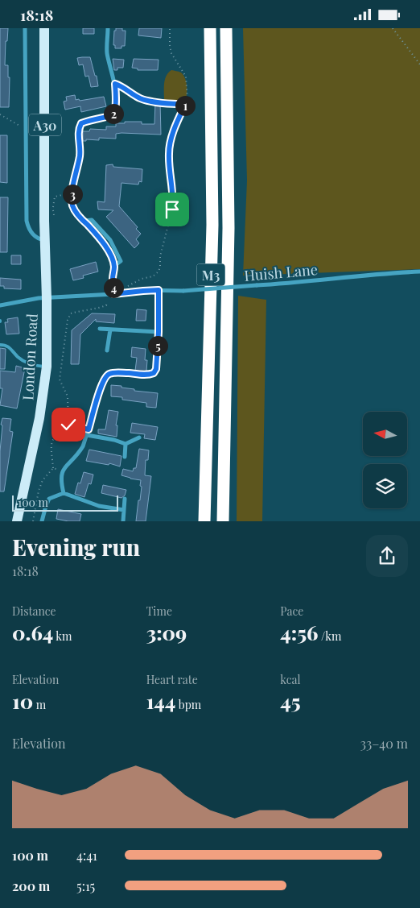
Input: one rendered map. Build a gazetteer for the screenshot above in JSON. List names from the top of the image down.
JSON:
{
  "streets": {
    "highway": ["M3"],
    "main road": ["A30", "London Road"],
    "street": ["Huish Lane"]
  },
  "crossings": [
    ["Huish Lane", "London Road"]
  ],
  "scale_bar": "100 m",
  "north": "left",
  "page": {
    "status": "18:18",
    "pins": [
      "1",
      "2",
      "3",
      "4",
      "5"
    ],
    "scale": "100 m",
    "heading": ["Evening run", "18:18"],
    "stats": [
      ["Distance", "0.64 km"],
      ["Time", "3:09"],
      ["Pace", "4:56 /km"],
      ["Elevation", "10 m"],
      ["Heart rate", "144 bpm"],
      ["kcal", "45"]
    ],
    "chart": ["Elevation", "33–40 m"],
    "list": [
      {
        "name": "100 m",
        "note": "4:41"
      },
      {
        "name": "200 m",
        "note": "5:15"
      }
    ]
  }
}
